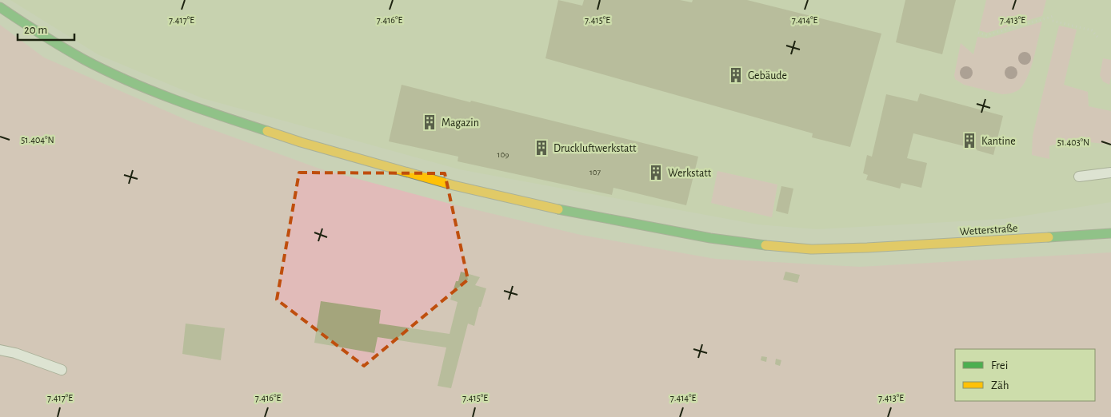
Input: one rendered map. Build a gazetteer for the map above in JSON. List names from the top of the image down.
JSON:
{
  "streets": {
    "main road": ["Wetterstraße"]
  },
  "places": {
    "building": [
      "Gebäude",
      "Magazin",
      "Kantine",
      "Druckluftwerkstatt",
      "Werkstatt"
    ]
  },
  "house_numbers": ["109", "107"],
  "legend": ["Frei", "Zäh"],
  "scale_bar": "20 m",
  "coordinates": [
    "7.417°E",
    "7.416°E",
    "7.415°E",
    "7.414°E",
    "7.413°E",
    "51.404°N",
    "51.403°N"
  ]
}
